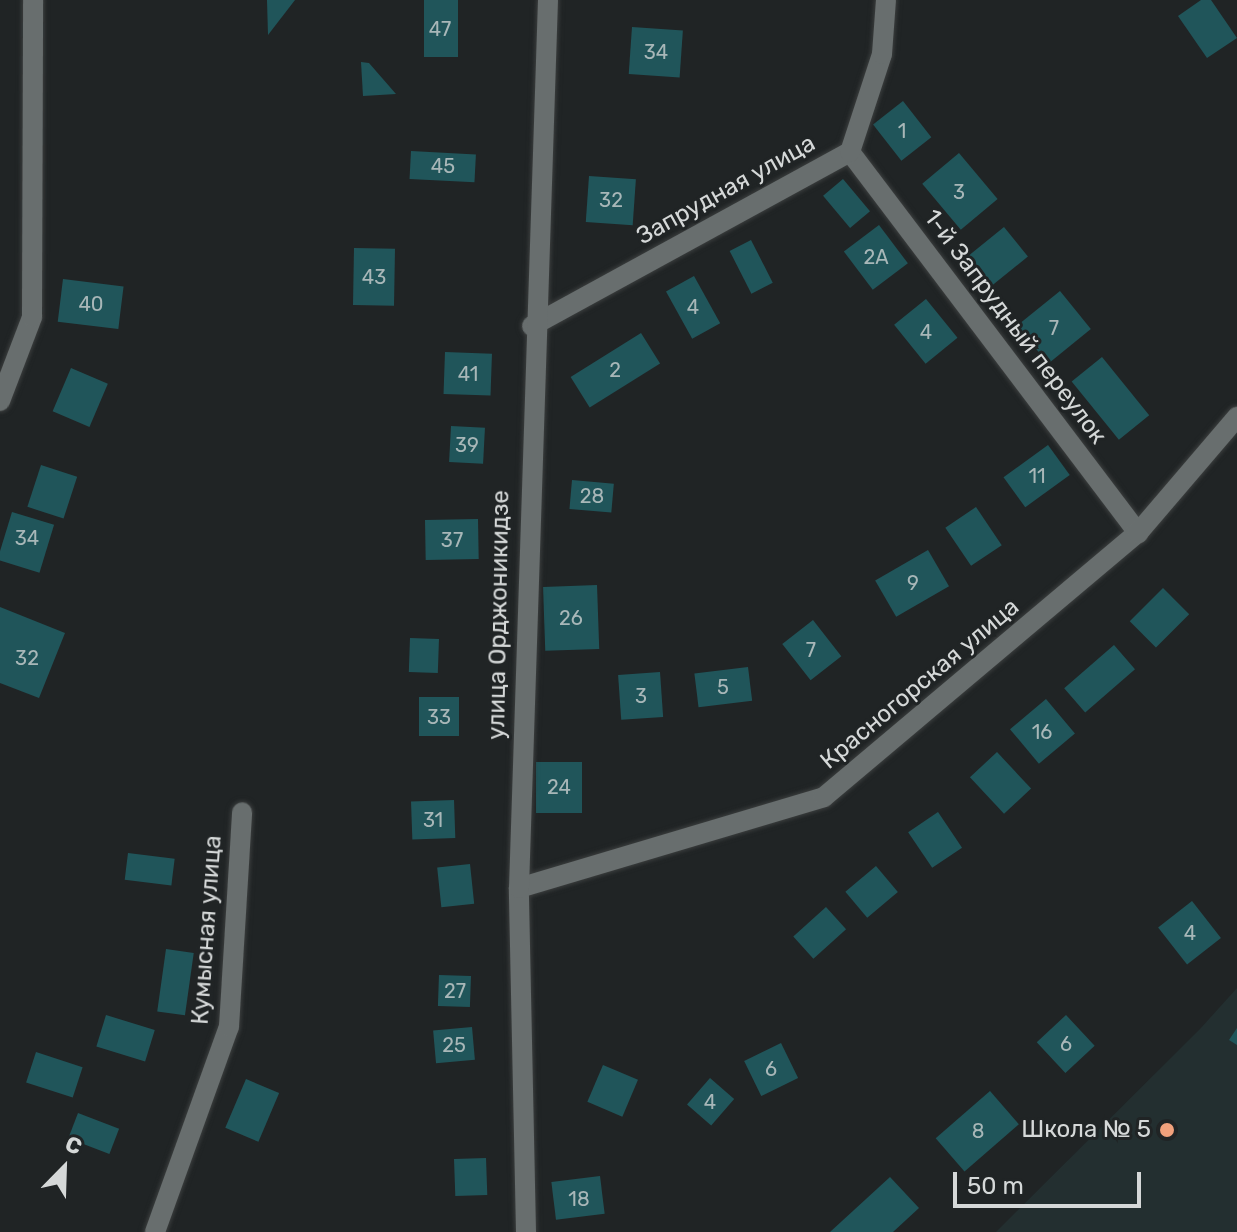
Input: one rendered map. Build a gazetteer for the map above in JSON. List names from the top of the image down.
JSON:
{
  "streets": {
    "street": [
      "Запрудная улица",
      "1-й Запрудный переулок",
      "улица Орджоникидзе",
      "Красногорская улица",
      "Кумысная улица"
    ]
  },
  "crossings": [
    ["Запрудная улица", "1-й Запрудный переулок"],
    ["Запрудная улица", "улица Орджоникидзе"],
    ["1-й Запрудный переулок", "Красногорская улица"],
    ["улица Орджоникидзе", "Красногорская улица"]
  ],
  "places": ["Школа № 5"],
  "house_numbers": [
    "47",
    "34",
    "1",
    "45",
    "3",
    "32",
    "2А",
    "43",
    "40",
    "4",
    "7",
    "4",
    "2",
    "41",
    "39",
    "11",
    "28",
    "34",
    "37",
    "9",
    "26",
    "7",
    "32",
    "5",
    "3",
    "33",
    "16",
    "24",
    "31",
    "4",
    "27",
    "6",
    "25",
    "6",
    "4",
    "8",
    "18"
  ],
  "scale_bar": "50 m",
  "north": "top right"
}
